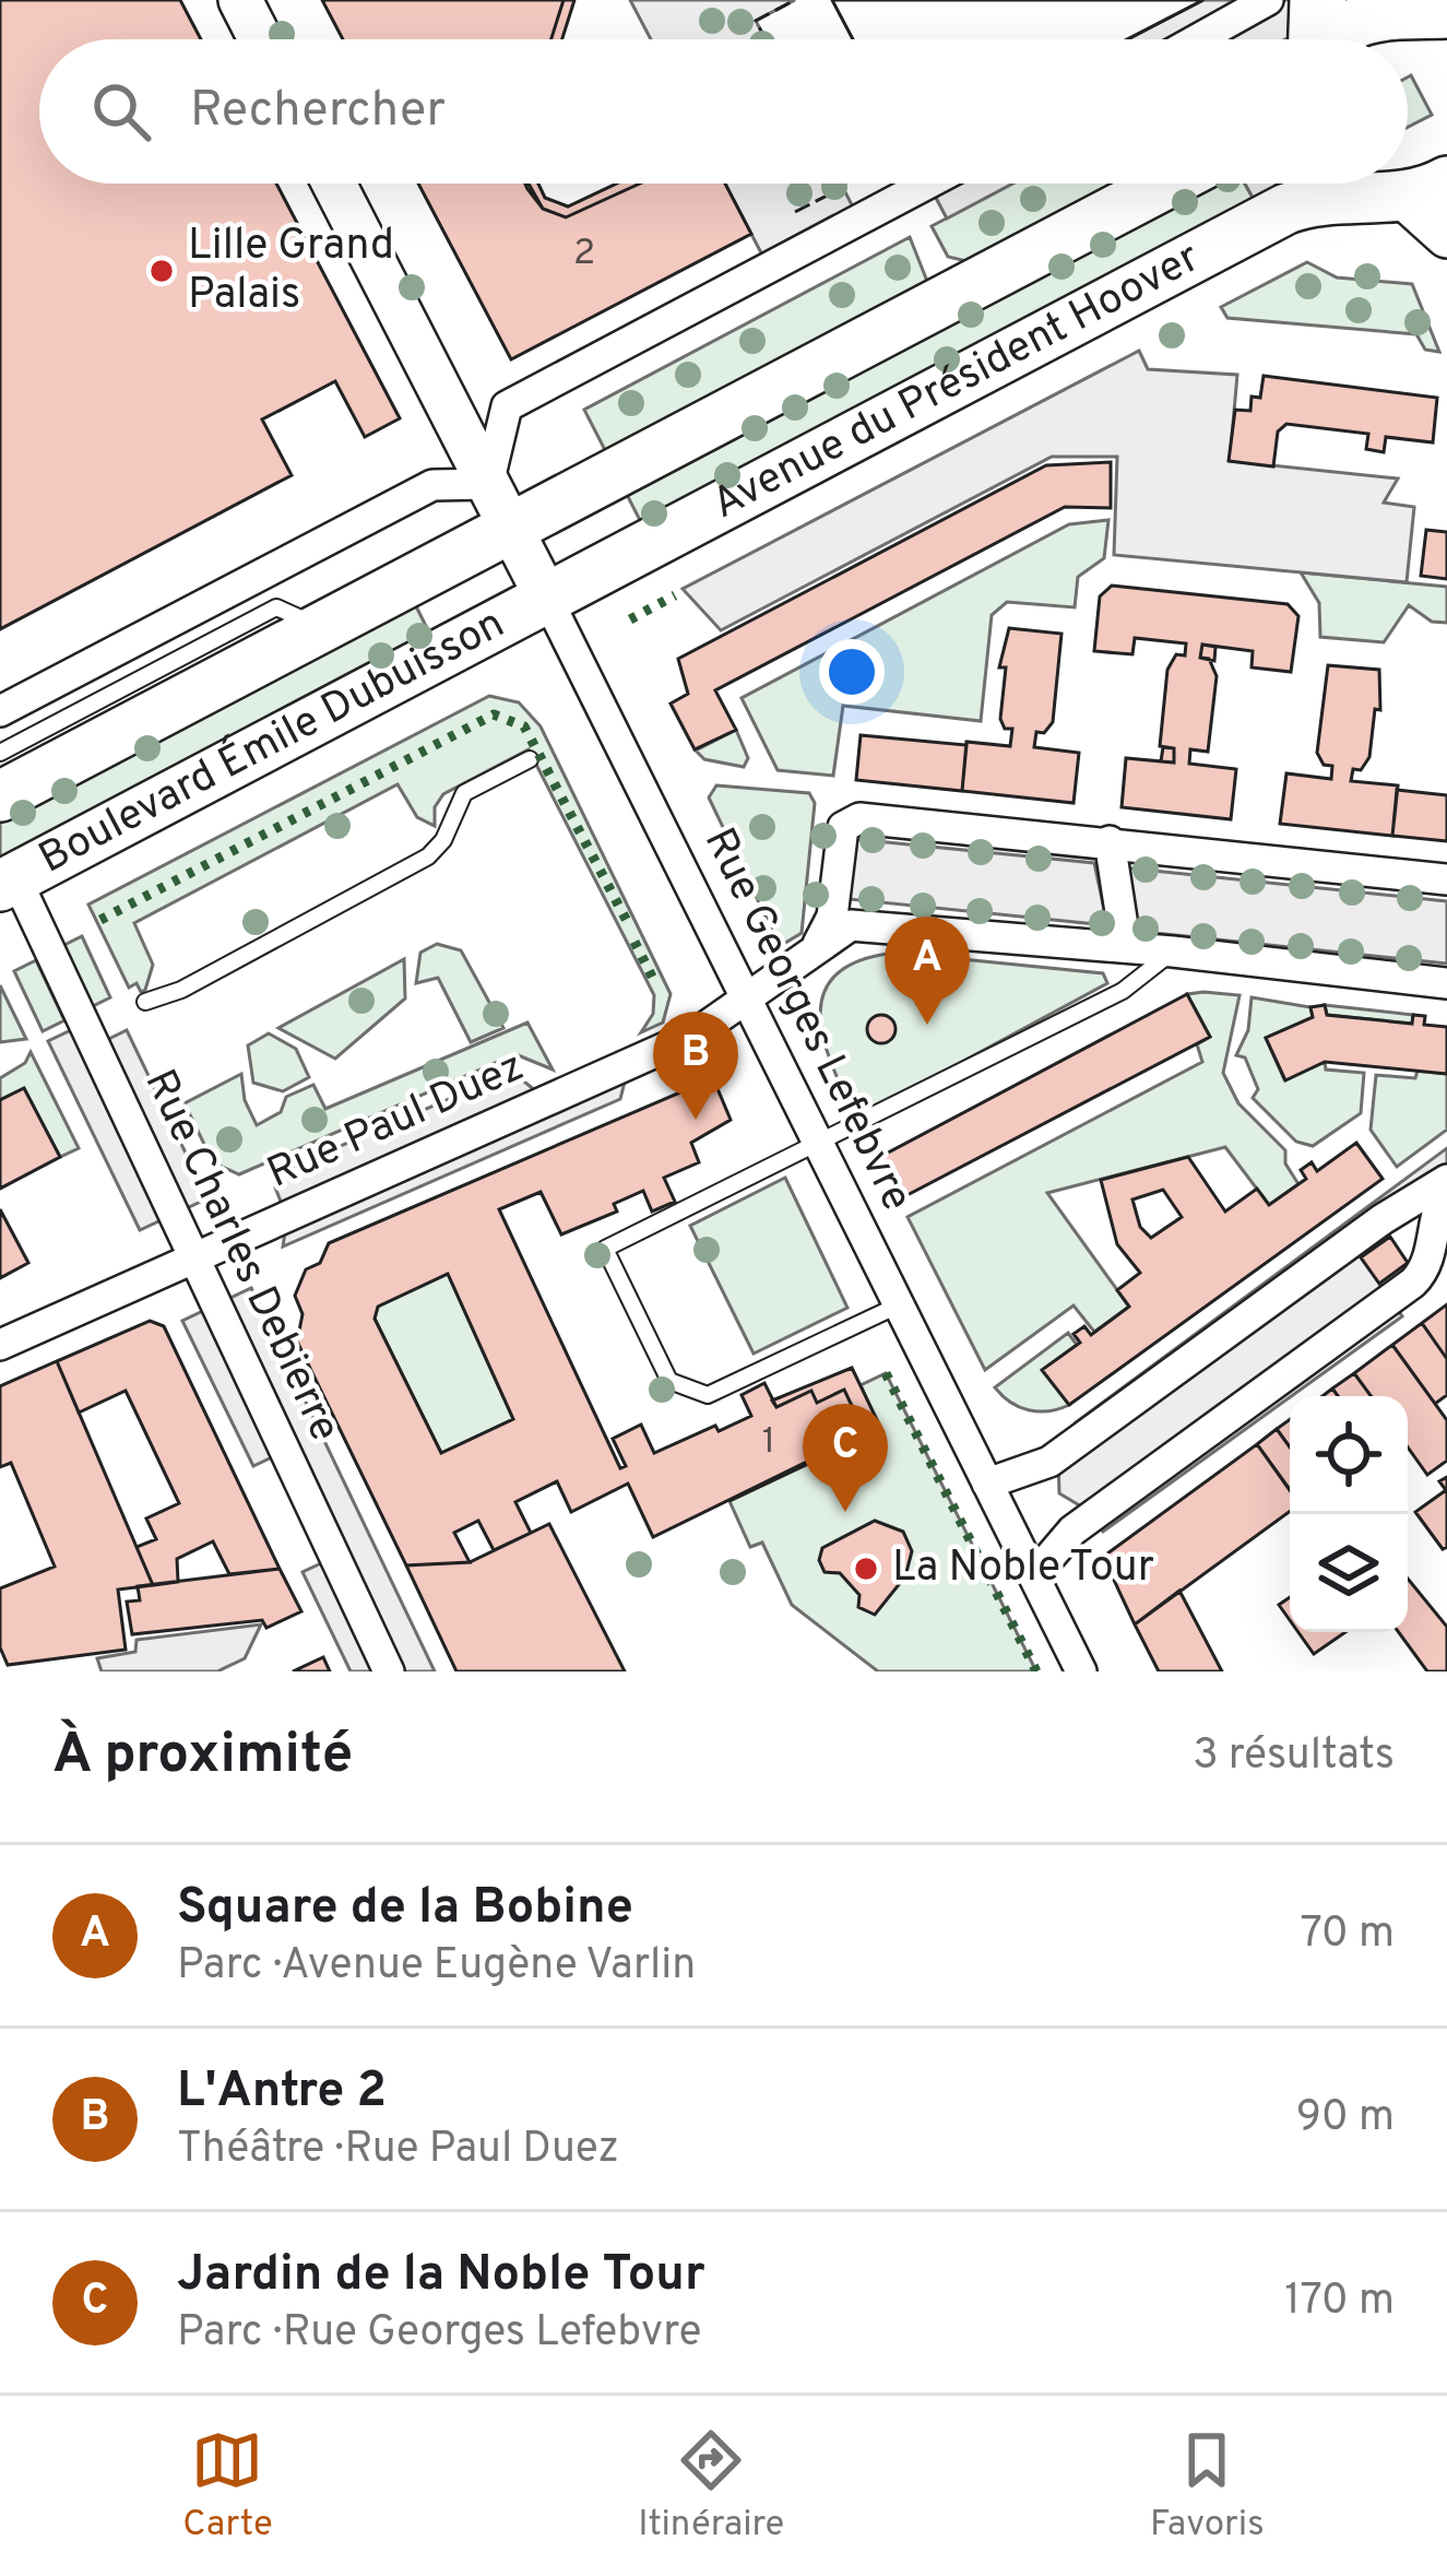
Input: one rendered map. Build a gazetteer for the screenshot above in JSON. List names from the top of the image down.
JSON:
{
  "streets": {
    "main road": ["Avenue du Président Hoover", "Boulevard Émile Dubuisson"],
    "street": ["Rue Georges Lefebvre", "Rue Paul Duez", "Rue Charles Debierre"]
  },
  "crossings": [
    ["Avenue du Président Hoover", "Boulevard Émile Dubuisson"],
    ["Avenue du Président Hoover", "Rue Georges Lefebvre"],
    ["Boulevard Émile Dubuisson", "Rue Georges Lefebvre"],
    ["Boulevard Émile Dubuisson", "Rue Charles Debierre"],
    ["Rue Georges Lefebvre", "Rue Paul Duez"],
    ["Rue Paul Duez", "Rue Charles Debierre"]
  ],
  "places": ["Lille Grand Palais", "La Noble Tour"],
  "house_numbers": ["2", "1"],
  "page": {
    "search": "Rechercher",
    "pins": ["A", "B", "C"],
    "heading": ["À proximité", "3 résultats"],
    "list": [
      {
        "mark": "A",
        "name": "Square de la Bobine",
        "note": "Parc · Avenue Eugène Varlin",
        "value": "70 m"
      },
      {
        "mark": "B",
        "name": "L'Antre 2",
        "note": "Théâtre · Rue Paul Duez",
        "value": "90 m"
      },
      {
        "mark": "C",
        "name": "Jardin de la Noble Tour",
        "note": "Parc · Rue Georges Lefebvre",
        "value": "170 m"
      }
    ],
    "nav": ["Carte", "Itinéraire", "Favoris"]
  }
}
